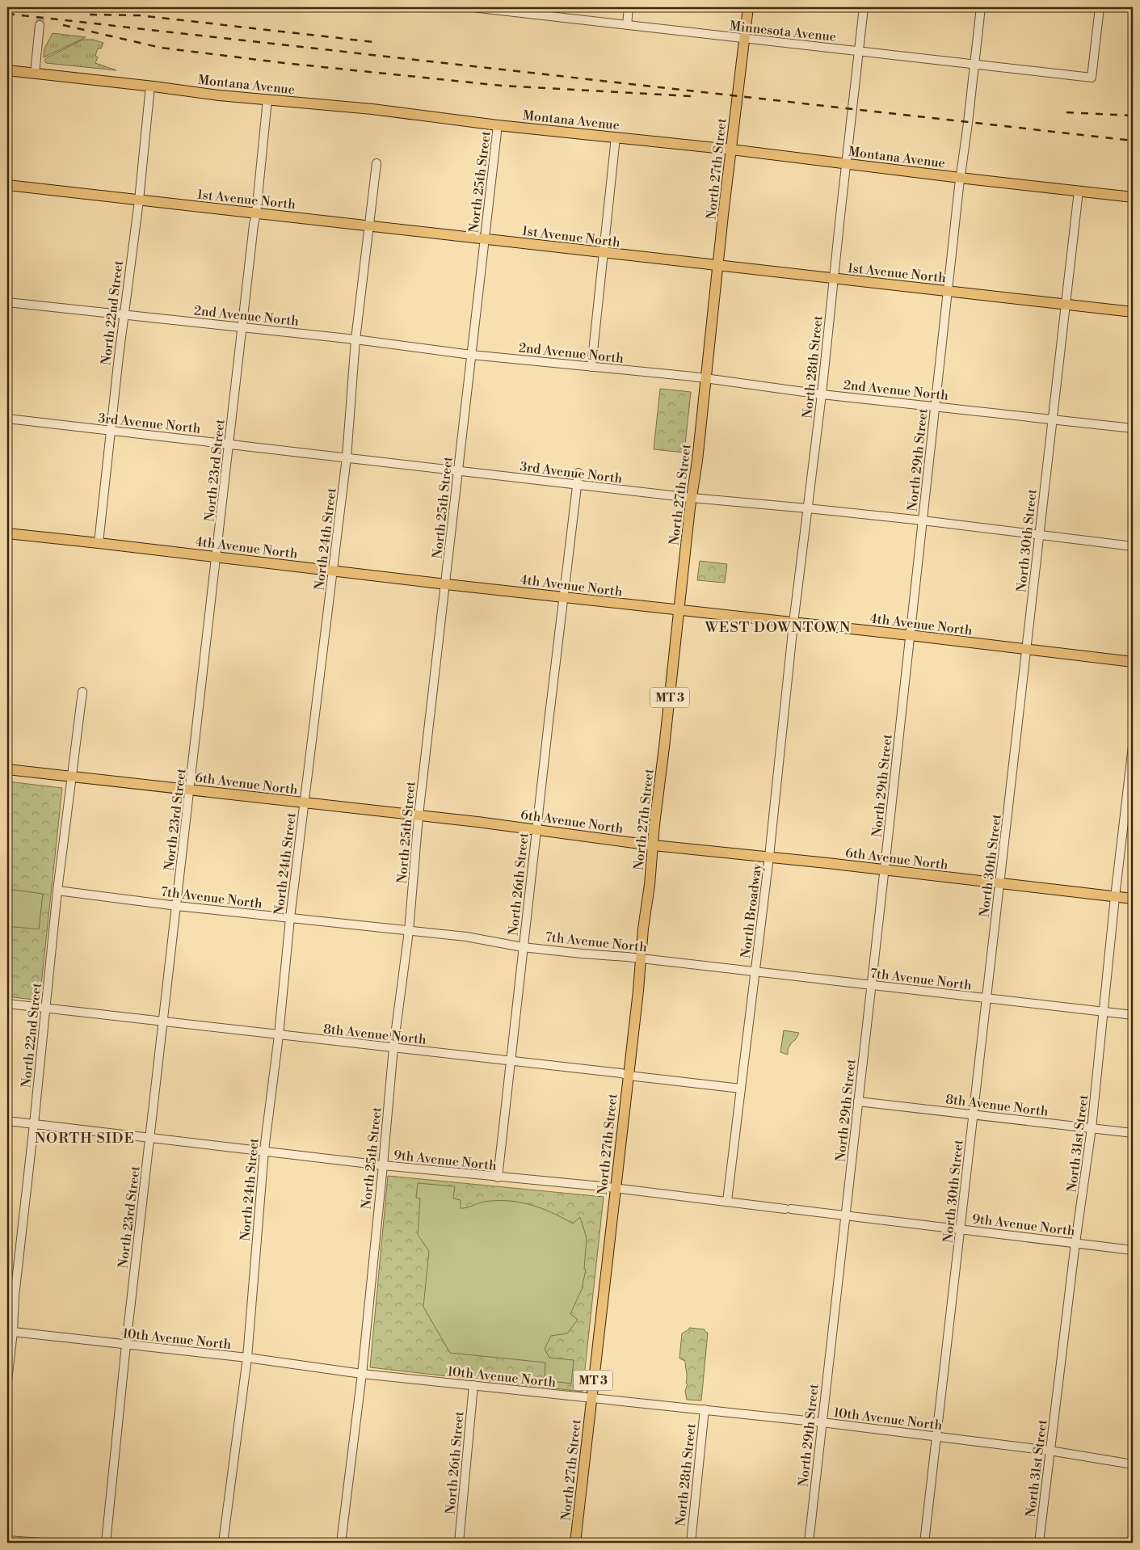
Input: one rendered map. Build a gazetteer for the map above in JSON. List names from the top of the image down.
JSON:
{
  "streets": {
    "main road": [
      "Montana Avenue",
      "North 27th Street",
      "1st Avenue North",
      "4th Avenue North",
      "MT 3",
      "6th Avenue North"
    ],
    "street": [
      "Minnesota Avenue",
      "North 25th Street",
      "North 22nd Street",
      "2nd Avenue North",
      "North 28th Street",
      "3rd Avenue North",
      "North 29th Street",
      "North 23rd Street",
      "North 24th Street",
      "North 30th Street",
      "North 26th Street",
      "7th Avenue North",
      "North Broadway",
      "8th Avenue North",
      "North 31st Street",
      "9th Avenue North",
      "10th Avenue North"
    ]
  },
  "crossings": [
    ["Minnesota Avenue", "North 27th Street"],
    ["Minnesota Avenue", "North 28th Street"],
    ["Minnesota Avenue", "North 29th Street"],
    ["Minnesota Avenue", "MT 3"],
    ["Montana Avenue", "North 27th Street"],
    ["Montana Avenue", "North 25th Street"],
    ["Montana Avenue", "North 22nd Street"],
    ["Montana Avenue", "North 28th Street"],
    ["Montana Avenue", "North 29th Street"],
    ["Montana Avenue", "North 23rd Street"],
    ["Montana Avenue", "North 30th Street"],
    ["North 27th Street", "1st Avenue North"],
    ["North 27th Street", "2nd Avenue North"],
    ["North 27th Street", "3rd Avenue North"],
    ["North 27th Street", "4th Avenue North"],
    ["North 27th Street", "MT 3"],
    ["North 27th Street", "6th Avenue North"],
    ["North 27th Street", "7th Avenue North"],
    ["North 27th Street", "8th Avenue North"],
    ["North 27th Street", "9th Avenue North"],
    ["North 27th Street", "10th Avenue North"],
    ["North 25th Street", "1st Avenue North"],
    ["North 25th Street", "2nd Avenue North"],
    ["North 25th Street", "3rd Avenue North"],
    ["North 25th Street", "4th Avenue North"],
    ["North 25th Street", "6th Avenue North"],
    ["North 25th Street", "7th Avenue North"],
    ["North 25th Street", "8th Avenue North"],
    ["North 25th Street", "9th Avenue North"],
    ["North 25th Street", "10th Avenue North"],
    ["1st Avenue North", "North 22nd Street"],
    ["1st Avenue North", "North 28th Street"],
    ["1st Avenue North", "North 29th Street"],
    ["1st Avenue North", "North 23rd Street"],
    ["1st Avenue North", "North 24th Street"],
    ["1st Avenue North", "North 30th Street"],
    ["North 22nd Street", "2nd Avenue North"],
    ["North 22nd Street", "3rd Avenue North"],
    ["North 22nd Street", "4th Avenue North"],
    ["North 22nd Street", "6th Avenue North"],
    ["North 22nd Street", "7th Avenue North"],
    ["North 22nd Street", "8th Avenue North"],
    ["North 22nd Street", "9th Avenue North"],
    ["North 22nd Street", "10th Avenue North"],
    ["2nd Avenue North", "North 28th Street"],
    ["2nd Avenue North", "North 29th Street"],
    ["2nd Avenue North", "North 23rd Street"],
    ["2nd Avenue North", "North 24th Street"],
    ["2nd Avenue North", "North 30th Street"],
    ["North 28th Street", "3rd Avenue North"],
    ["North 28th Street", "4th Avenue North"],
    ["North 28th Street", "North Broadway"],
    ["North 28th Street", "10th Avenue North"],
    ["3rd Avenue North", "North 29th Street"],
    ["3rd Avenue North", "North 23rd Street"],
    ["3rd Avenue North", "North 24th Street"],
    ["3rd Avenue North", "North 30th Street"],
    ["3rd Avenue North", "North 26th Street"],
    ["North 29th Street", "4th Avenue North"],
    ["North 29th Street", "6th Avenue North"],
    ["North 29th Street", "7th Avenue North"],
    ["North 29th Street", "8th Avenue North"],
    ["North 29th Street", "9th Avenue North"],
    ["North 29th Street", "10th Avenue North"],
    ["North 23rd Street", "4th Avenue North"],
    ["North 23rd Street", "6th Avenue North"],
    ["North 23rd Street", "7th Avenue North"],
    ["North 23rd Street", "8th Avenue North"],
    ["North 23rd Street", "9th Avenue North"],
    ["North 23rd Street", "10th Avenue North"],
    ["North 24th Street", "4th Avenue North"],
    ["North 24th Street", "6th Avenue North"],
    ["North 24th Street", "7th Avenue North"],
    ["North 24th Street", "8th Avenue North"],
    ["North 24th Street", "9th Avenue North"],
    ["North 24th Street", "10th Avenue North"],
    ["North 30th Street", "4th Avenue North"],
    ["North 30th Street", "6th Avenue North"],
    ["North 30th Street", "7th Avenue North"],
    ["North 30th Street", "8th Avenue North"],
    ["North 30th Street", "9th Avenue North"],
    ["North 30th Street", "10th Avenue North"],
    ["4th Avenue North", "North 26th Street"],
    ["4th Avenue North", "North Broadway"],
    ["6th Avenue North", "North 26th Street"],
    ["6th Avenue North", "North Broadway"],
    ["6th Avenue North", "North 31st Street"],
    ["North 26th Street", "7th Avenue North"],
    ["North 26th Street", "8th Avenue North"],
    ["North 26th Street", "9th Avenue North"],
    ["North 26th Street", "10th Avenue North"],
    ["7th Avenue North", "North Broadway"],
    ["7th Avenue North", "North 31st Street"],
    ["North Broadway", "8th Avenue North"],
    ["North Broadway", "9th Avenue North"],
    ["8th Avenue North", "North 31st Street"],
    ["North 31st Street", "9th Avenue North"],
    ["North 31st Street", "10th Avenue North"]
  ],
  "districts": ["WEST DOWNTOWN", "NORTH SIDE"]
}
